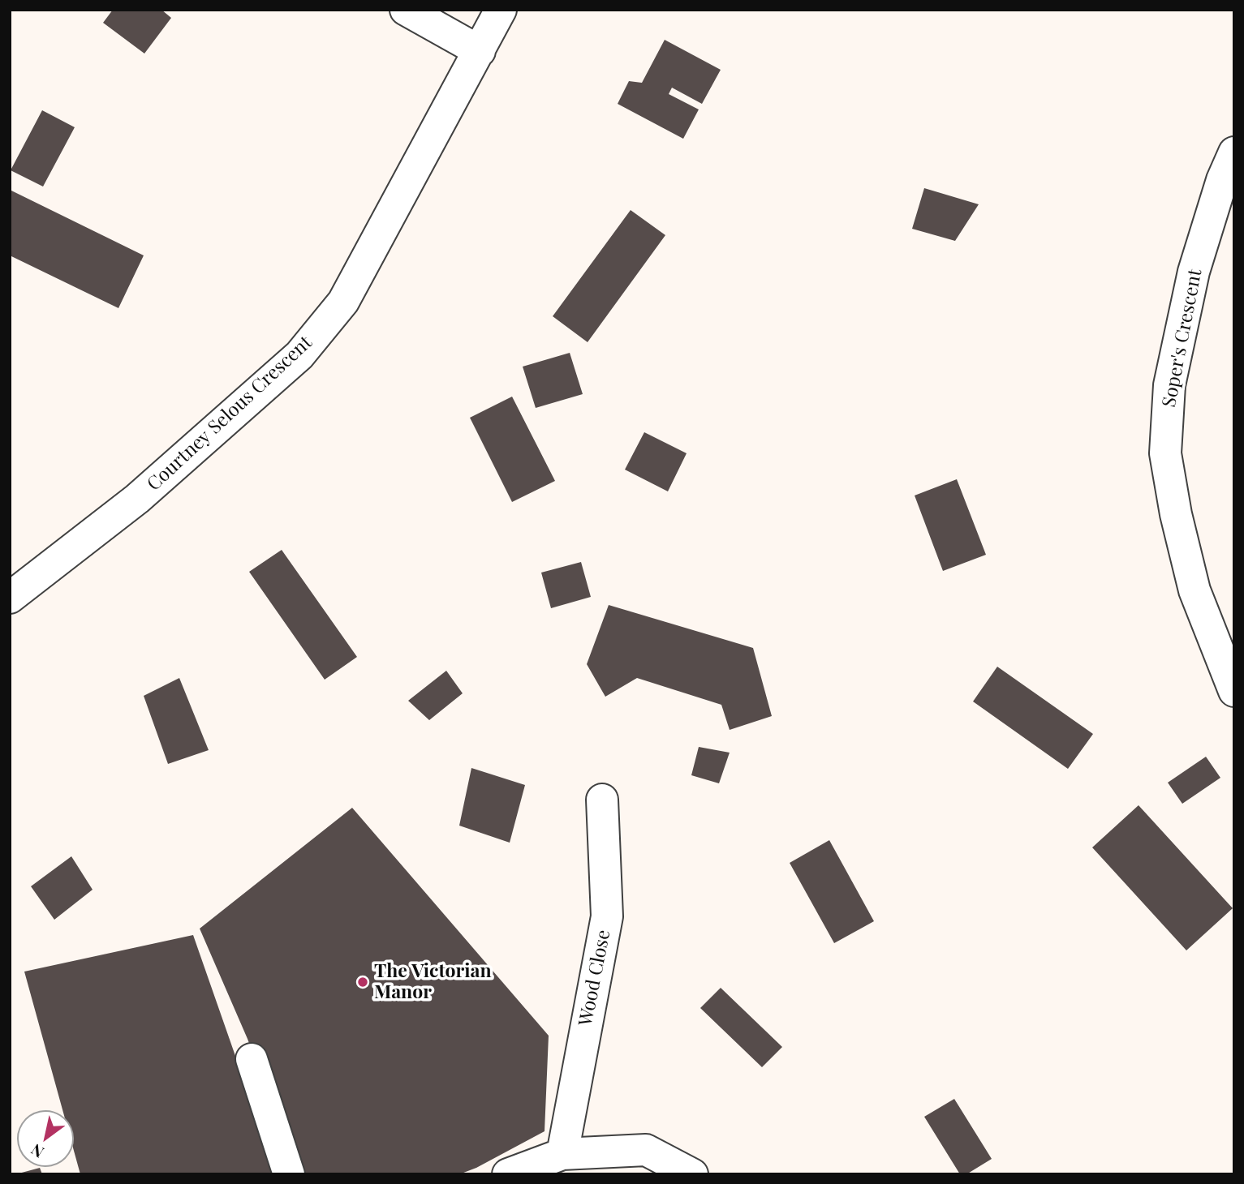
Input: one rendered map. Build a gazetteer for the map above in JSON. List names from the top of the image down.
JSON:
{
  "streets": {
    "street": ["Soper's Crescent", "Courtney Selous Crescent", "Wood Close"]
  },
  "places": ["The Victorian Manor"],
  "north": "bottom left"
}
